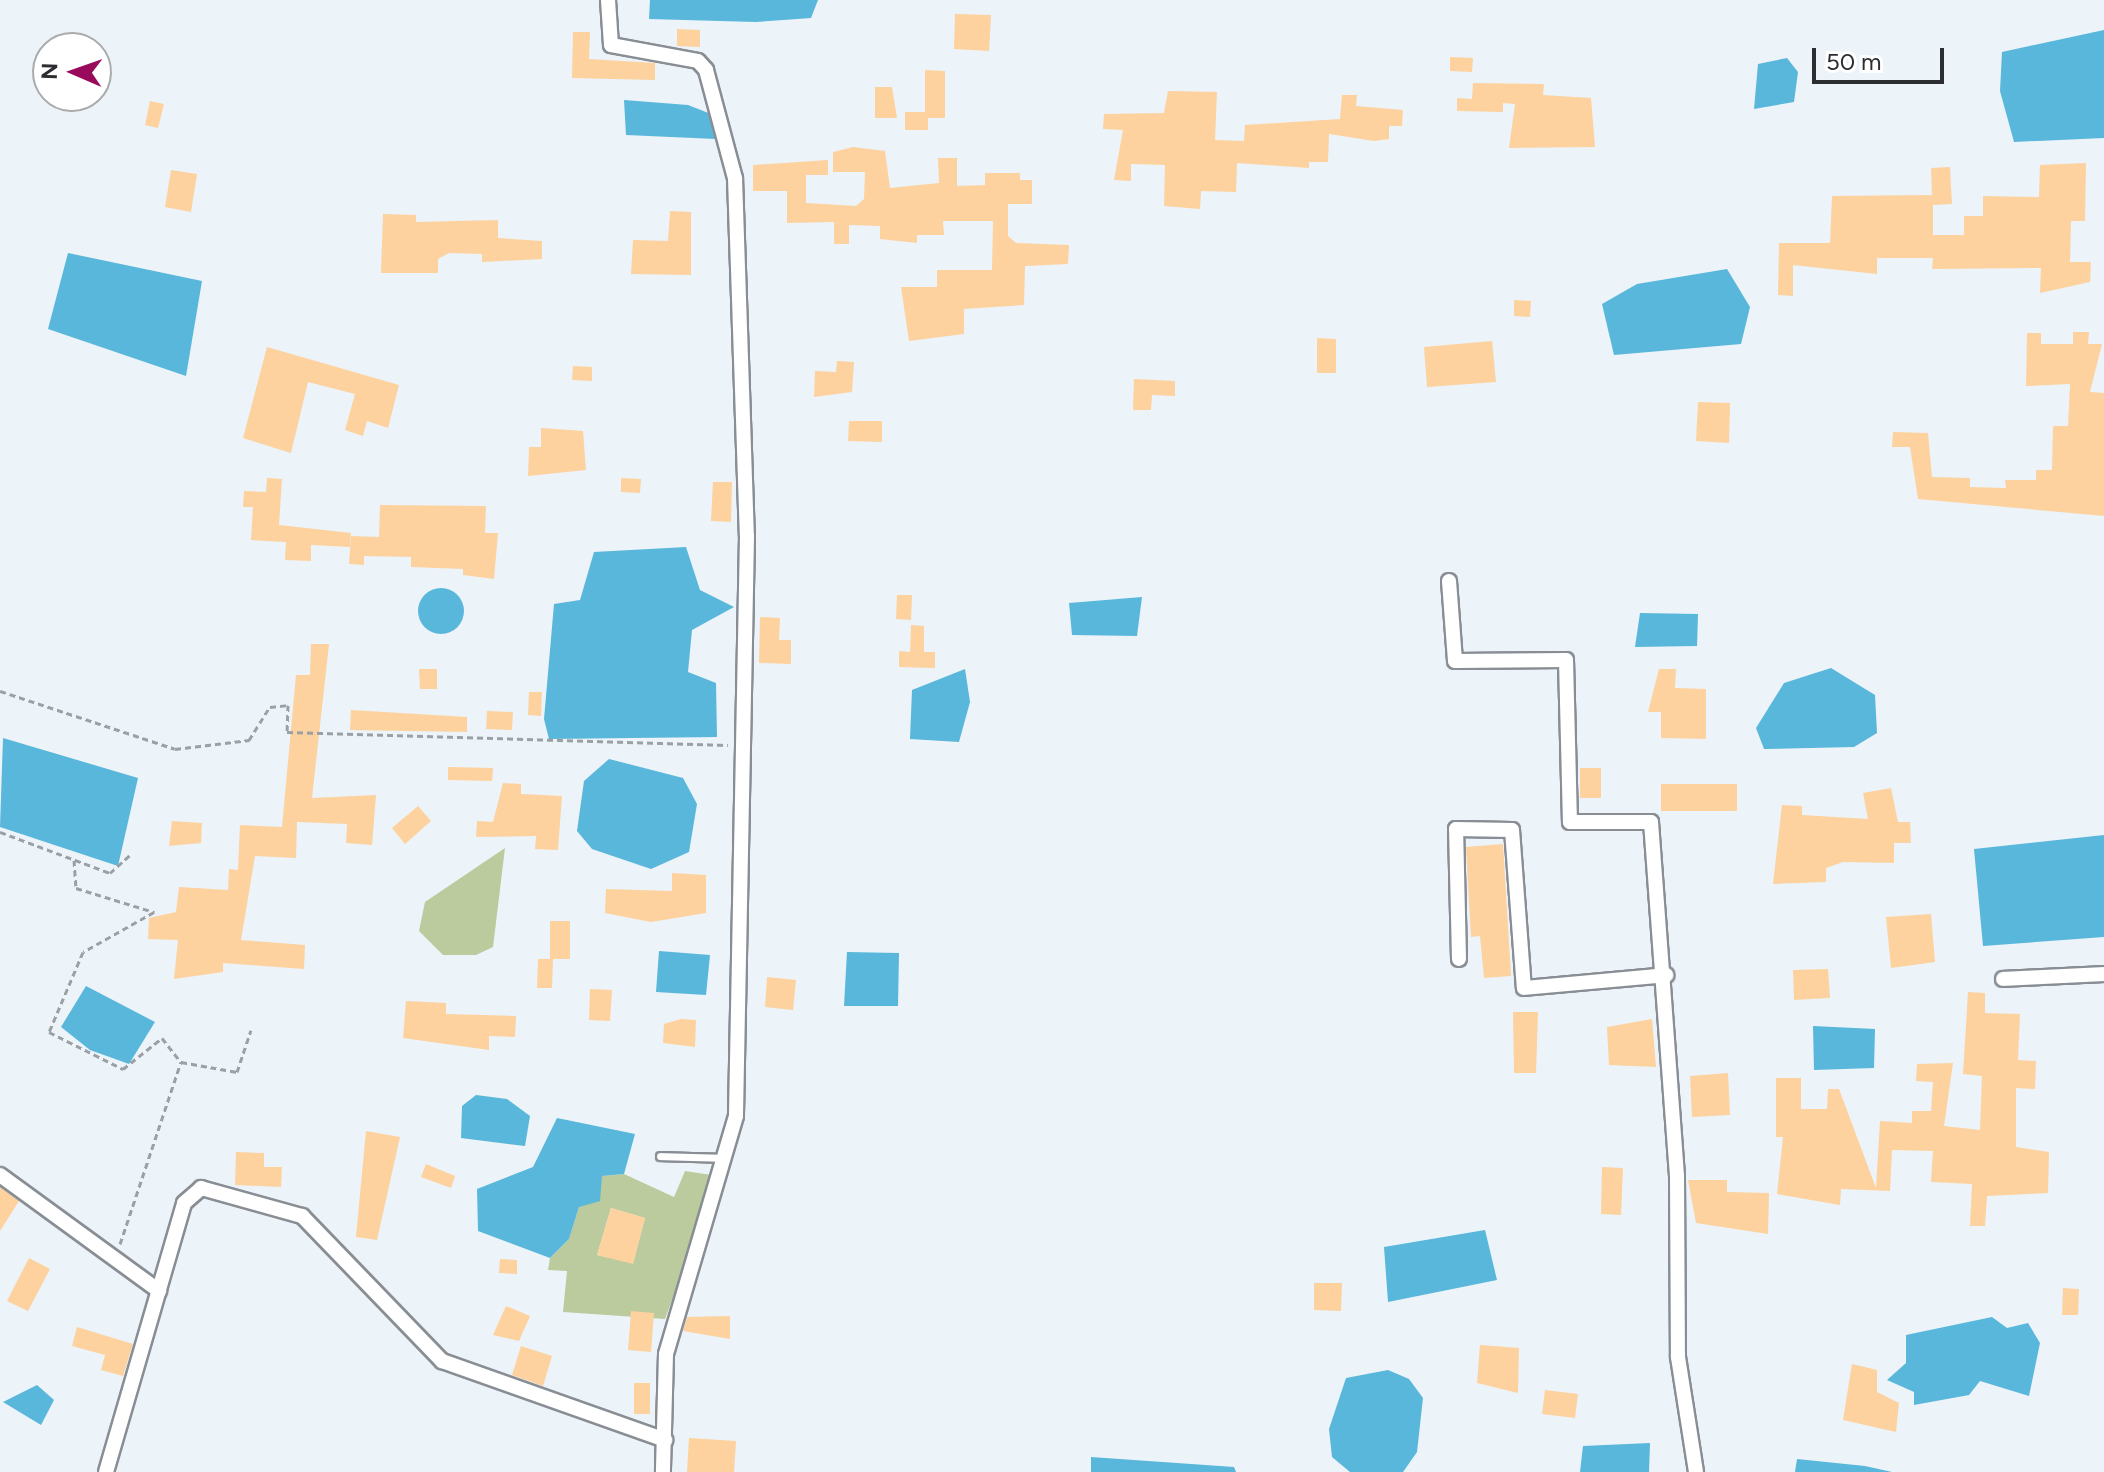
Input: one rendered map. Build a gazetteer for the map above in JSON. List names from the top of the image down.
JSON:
{
  "scale_bar": "50 m",
  "north": "left"
}
